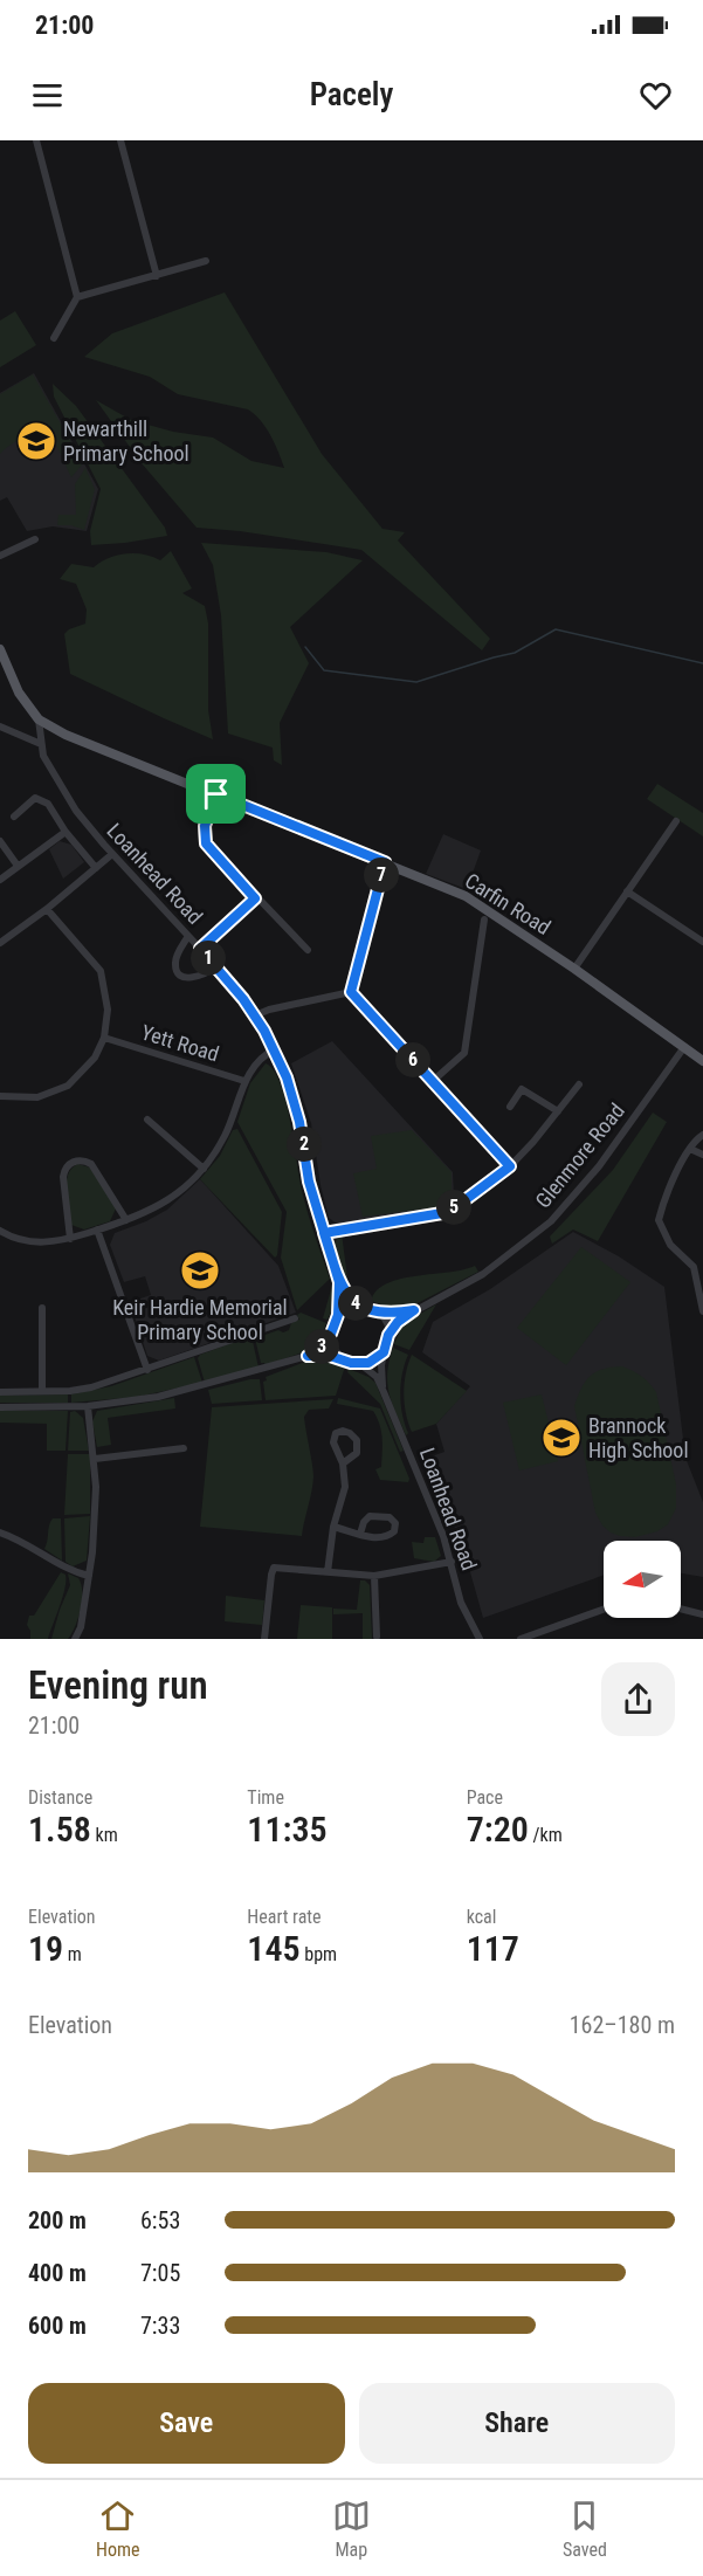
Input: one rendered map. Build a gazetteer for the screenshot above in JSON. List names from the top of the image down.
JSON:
{
  "streets": {
    "main road": ["Carfin Road"],
    "street": ["Loanhead Road", "Yett Road", "Glenmore Road"]
  },
  "crossings": [
    ["Loanhead Road", "Carfin Road"],
    ["Loanhead Road", "Glenmore Road"],
    ["Carfin Road", "Glenmore Road"]
  ],
  "places": {
    "school or university": ["Newarthill Primary School", "Keir Hardie Memorial Primary School", "Brannock High School"]
  },
  "north": "left",
  "page": {
    "status": "21:00",
    "header": "Pacely",
    "pins": [
      "7",
      "1",
      "6",
      "2",
      "5",
      "4",
      "3"
    ],
    "heading": ["Evening run", "21:00"],
    "stats": [
      ["Distance", "1.58 km"],
      ["Time", "11:35"],
      ["Pace", "7:20 /km"],
      ["Elevation", "19 m"],
      ["Heart rate", "145 bpm"],
      ["kcal", "117"]
    ],
    "chart": ["Elevation", "162–180 m"],
    "list": [
      {
        "name": "200 m",
        "note": "6:53"
      },
      {
        "name": "400 m",
        "note": "7:05"
      },
      {
        "name": "600 m",
        "note": "7:33"
      }
    ],
    "buttons": ["Save", "Share"],
    "tabs": ["Home", "Map", "Saved"]
  }
}
